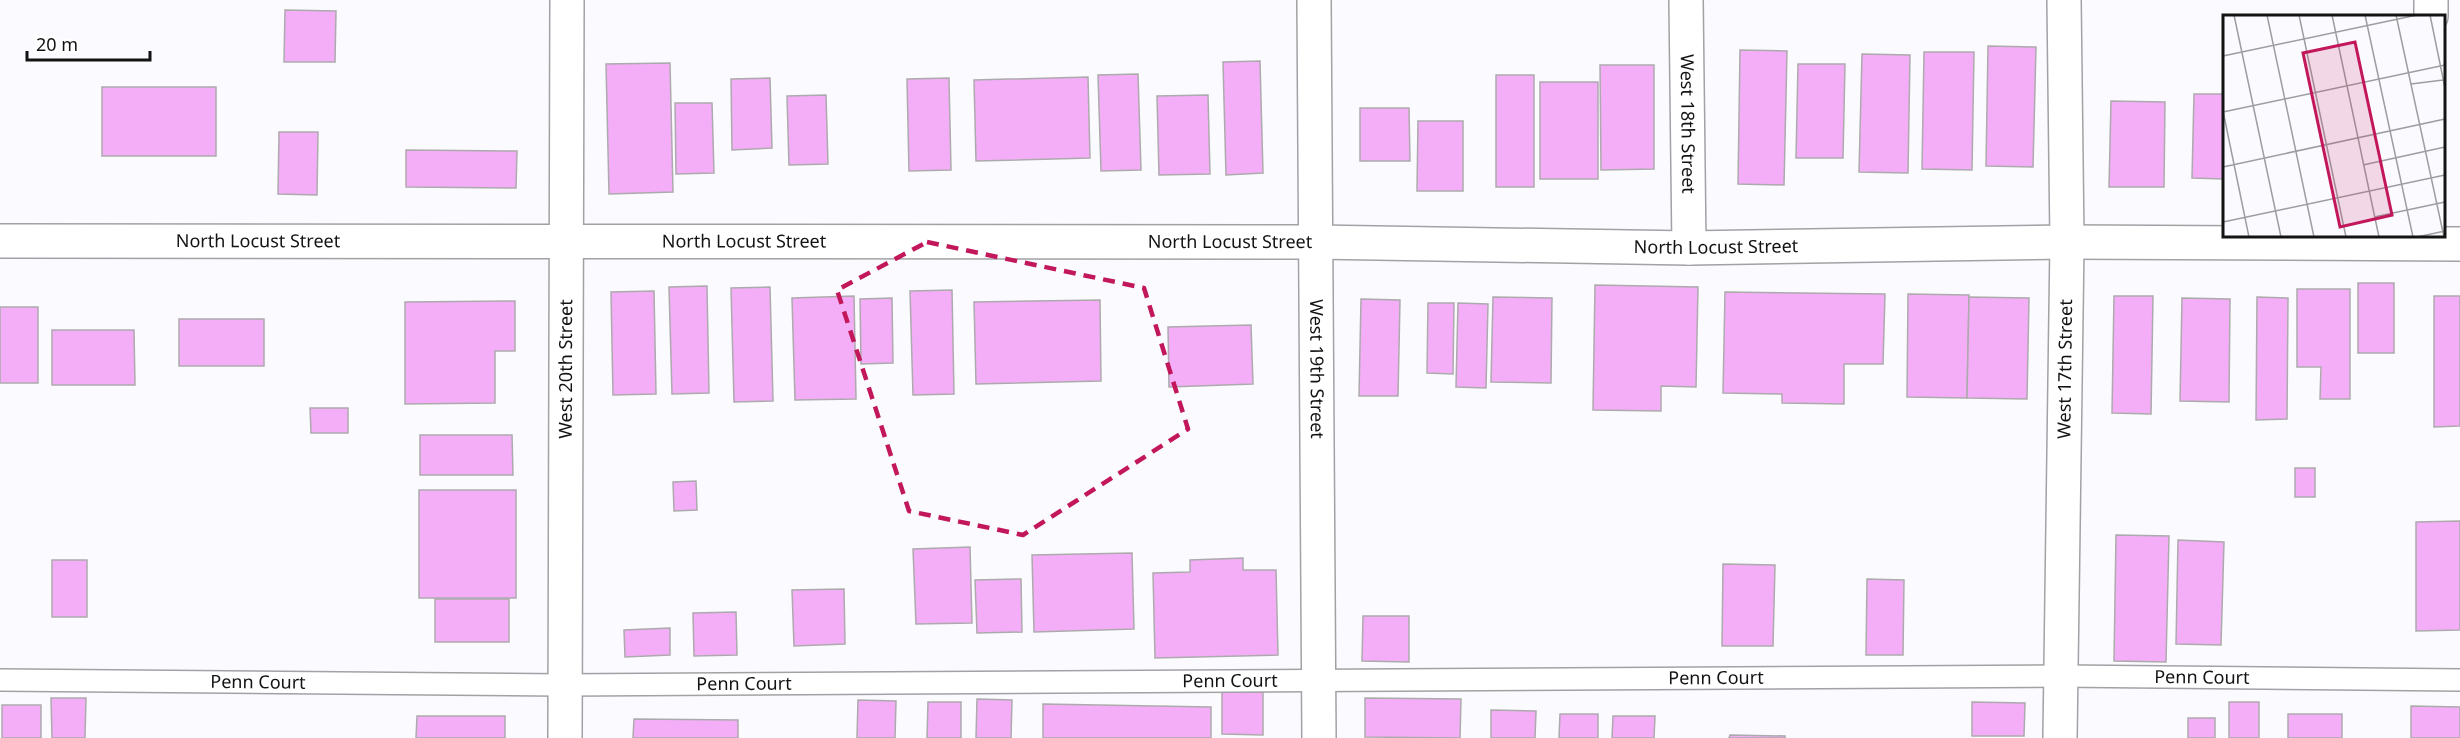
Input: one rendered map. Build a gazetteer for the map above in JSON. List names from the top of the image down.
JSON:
{
  "streets": {
    "street": [
      "West 18th Street",
      "North Locust Street",
      "West 20th Street",
      "West 19th Street",
      "West 17th Street"
    ],
    "lane": ["Penn Court"]
  },
  "crossings": [
    ["West 18th Street", "North Locust Street"],
    ["North Locust Street", "West 20th Street"],
    ["North Locust Street", "West 19th Street"],
    ["North Locust Street", "West 17th Street"],
    ["West 20th Street", "Penn Court"],
    ["West 19th Street", "Penn Court"],
    ["West 17th Street", "Penn Court"]
  ],
  "scale_bar": "20 m"
}
